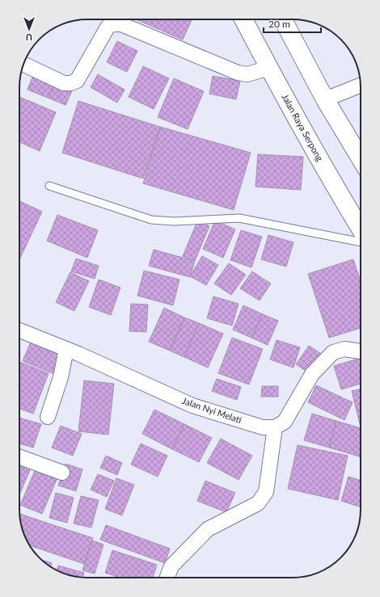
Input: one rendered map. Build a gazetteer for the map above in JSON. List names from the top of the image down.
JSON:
{
  "streets": {
    "main road": ["Jalan Raya Serpong"],
    "street": ["Jalan Nyi Melati"]
  },
  "scale_bar": "20 m",
  "north": "bottom"
}
